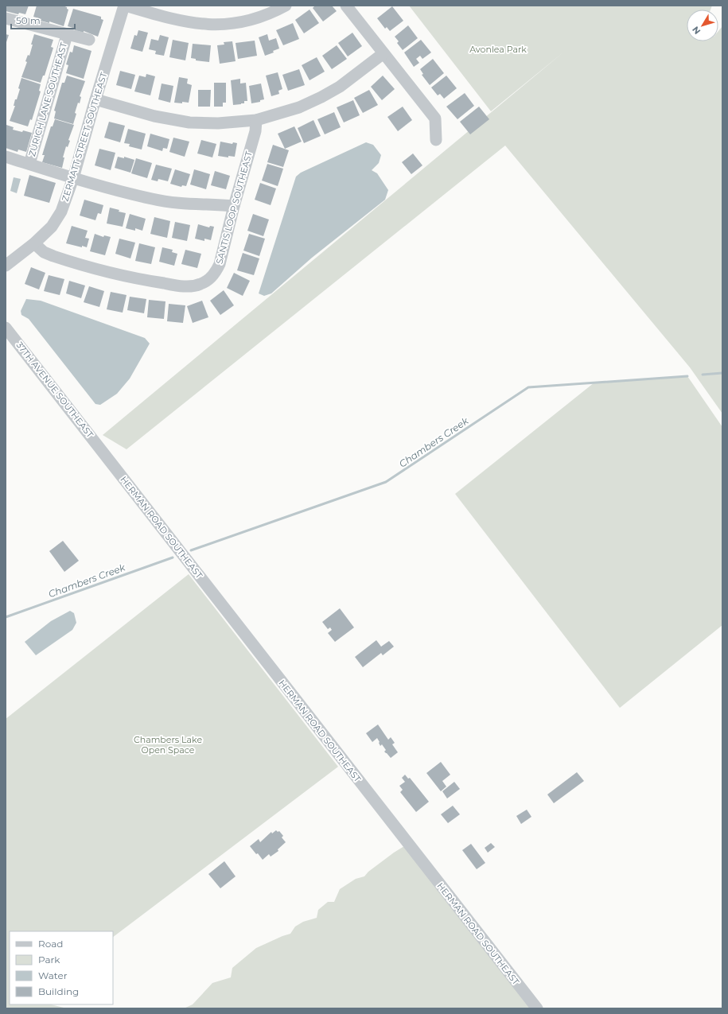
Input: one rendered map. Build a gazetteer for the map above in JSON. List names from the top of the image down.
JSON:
{
  "streets": {
    "street": [
      "ZURICH LANE SOUTHEAST",
      "ZERMATT STREET SOUTHEAST",
      "SANTIS LOOP SOUTHEAST",
      "37TH AVENUE SOUTHEAST",
      "HERMAN ROAD SOUTHEAST"
    ]
  },
  "crossings": [
    ["ZERMATT STREET SOUTHEAST", "SANTIS LOOP SOUTHEAST"],
    ["37TH AVENUE SOUTHEAST", "HERMAN ROAD SOUTHEAST"]
  ],
  "water": ["Chambers Creek"],
  "parks": ["Avonlea Park", "Chambers Lake Open Space"],
  "legend": [
    "Road",
    "Park",
    "Water",
    "Building"
  ],
  "scale_bar": "50 m",
  "north": "bottom left"
}
